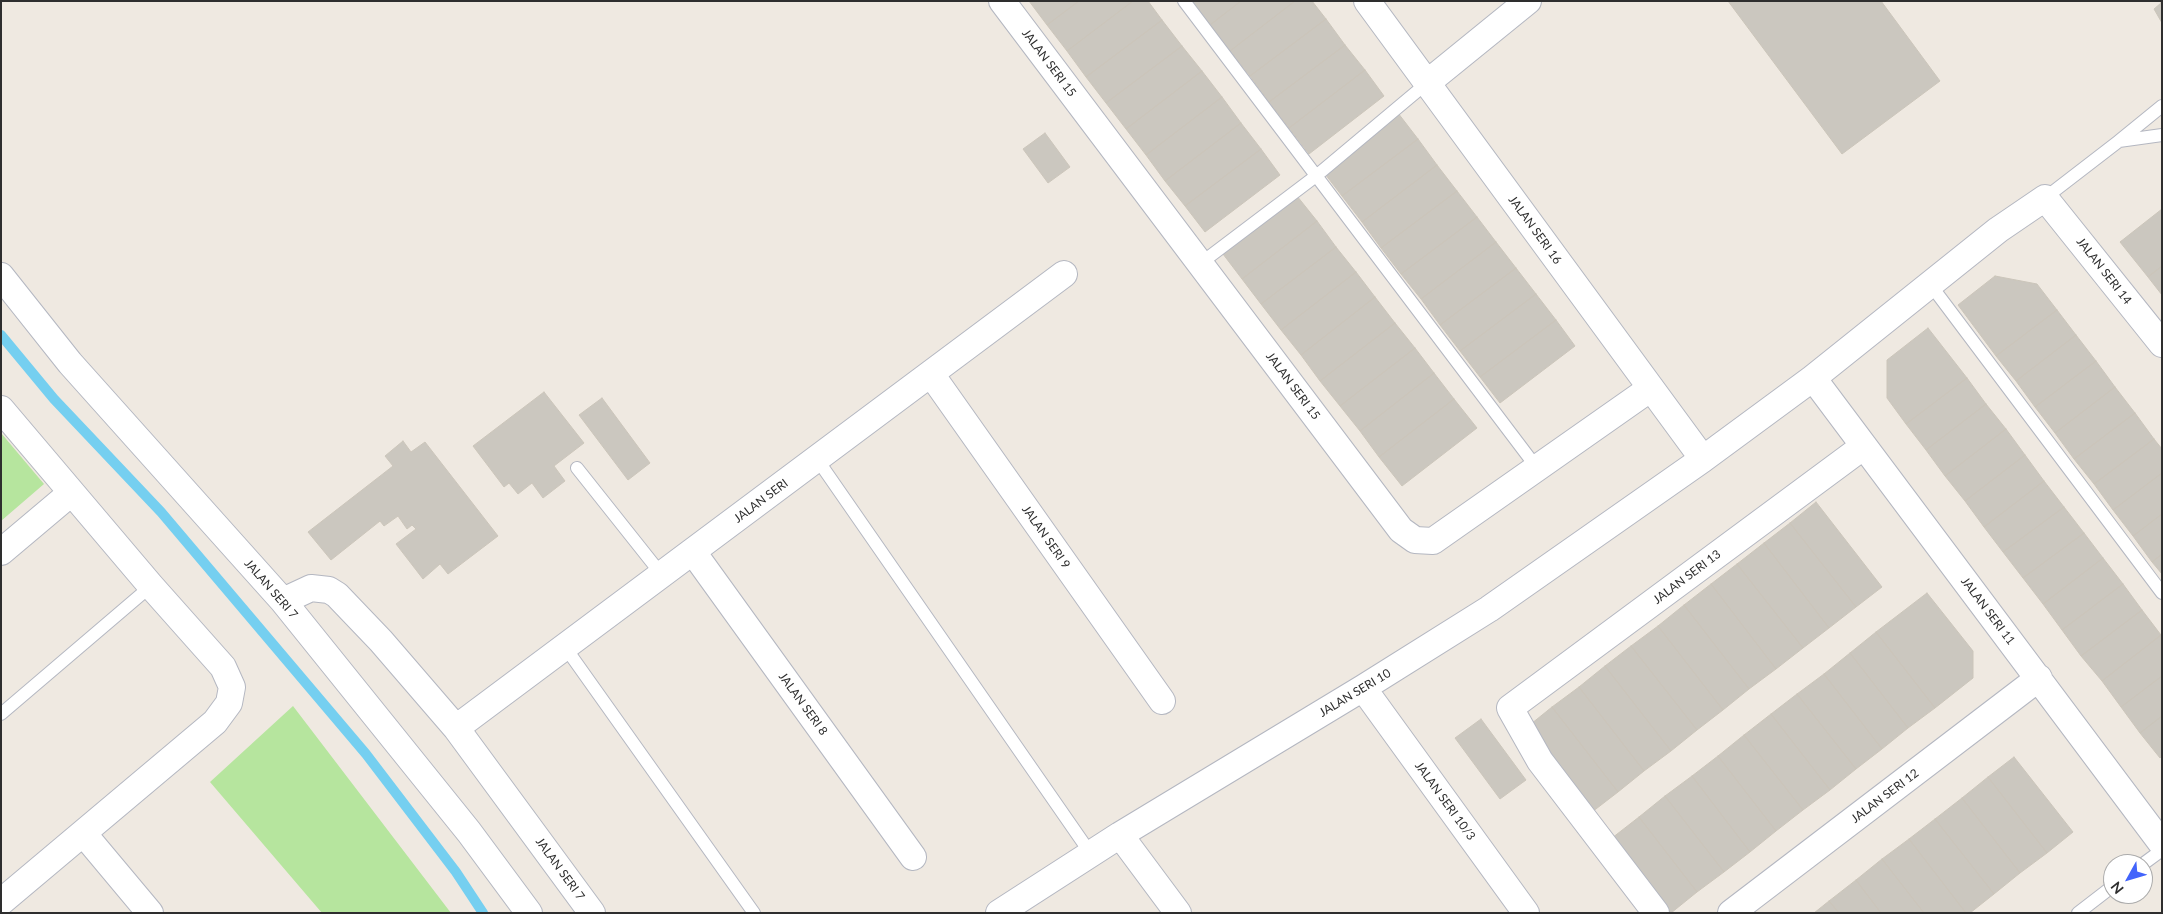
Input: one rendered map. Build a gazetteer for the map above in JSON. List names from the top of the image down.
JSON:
{
  "streets": {
    "street": [
      "JALAN SERI 15",
      "JALAN SERI 16",
      "JALAN SERI 14",
      "JALAN SERI",
      "JALAN SERI 9",
      "JALAN SERI 13",
      "JALAN SERI 7",
      "JALAN SERI 11",
      "JALAN SERI 10",
      "JALAN SERI 8",
      "JALAN SERI 12",
      "JALAN SERI 10/3"
    ]
  },
  "crossings": [
    ["JALAN SERI 15", "JALAN SERI 16"],
    ["JALAN SERI 16", "JALAN SERI 10"],
    ["JALAN SERI", "JALAN SERI 9"],
    ["JALAN SERI", "JALAN SERI 7"],
    ["JALAN SERI", "JALAN SERI 8"],
    ["JALAN SERI 13", "JALAN SERI 11"],
    ["JALAN SERI 11", "JALAN SERI 12"],
    ["JALAN SERI 10", "JALAN SERI 10/3"]
  ],
  "north": "bottom left"
}
